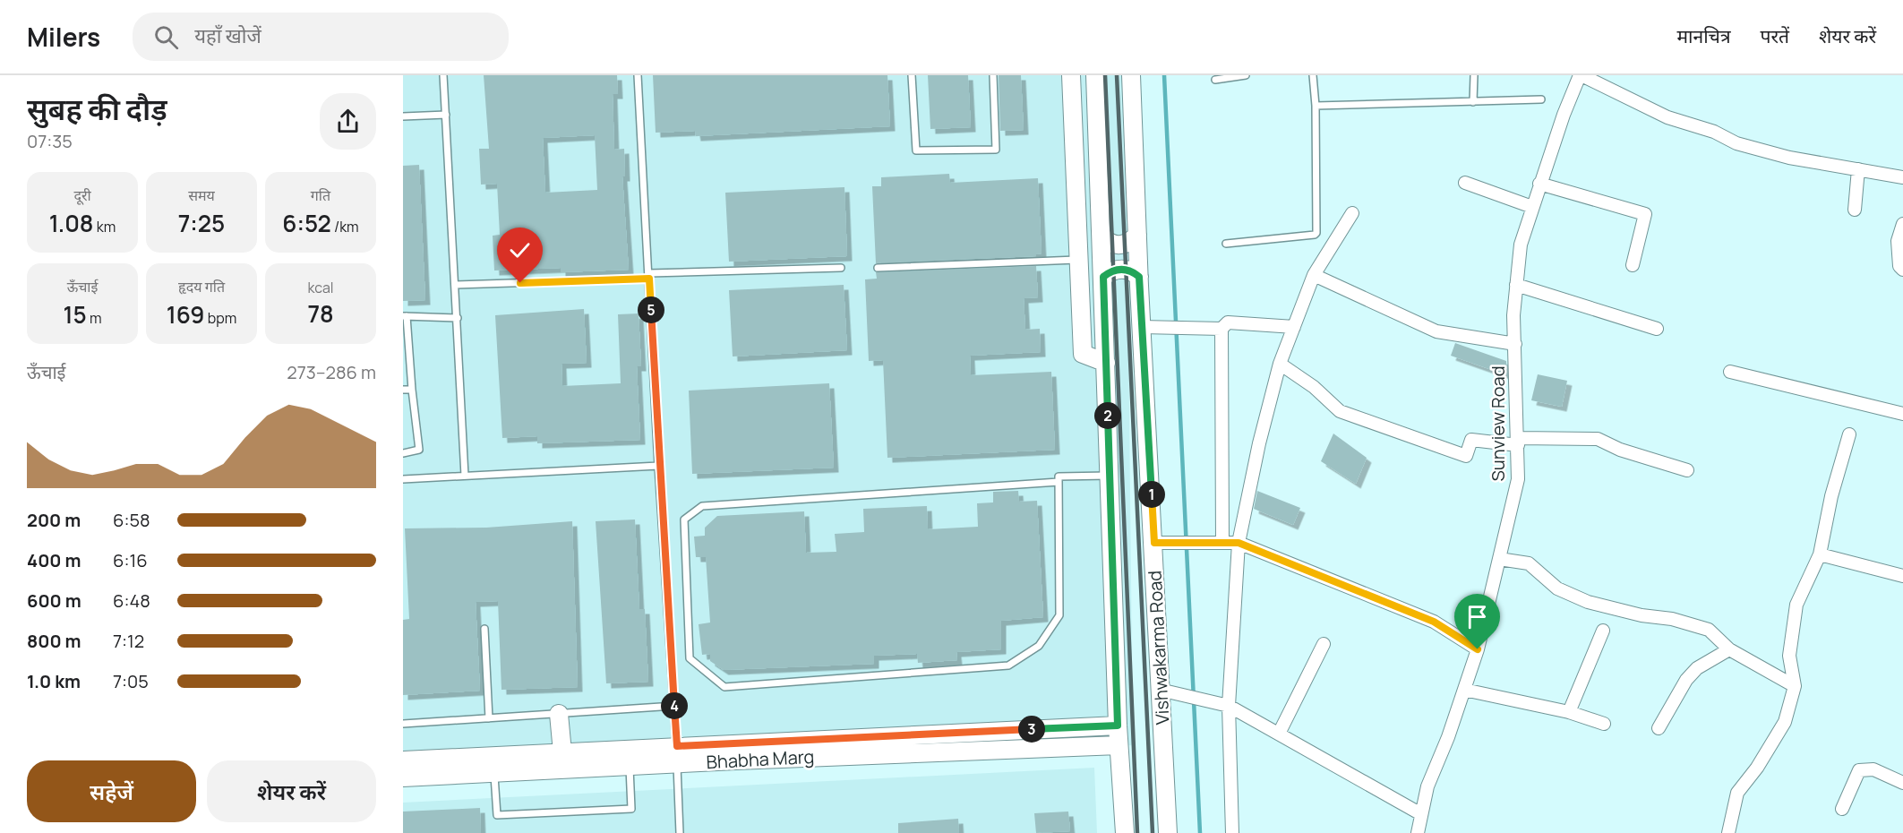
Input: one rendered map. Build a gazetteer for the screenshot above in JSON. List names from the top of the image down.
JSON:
{
  "streets": {
    "street": ["Sunview Road", "Vishwakarma Road", "Bhabha Marg"]
  },
  "page": {
    "header": "Milers",
    "search": "यहाँ खोजें",
    "nav": ["मानचित्र", "परतें", "शेयर करें"],
    "heading": ["सुबह की दौड़", "07:35"],
    "stats": [
      ["दूरी", "1.08 km"],
      ["समय", "7:25"],
      ["गति", "6:52 /km"],
      ["ऊँचाई", "15 m"],
      ["हृदय गति", "169 bpm"],
      ["kcal", "78"]
    ],
    "pins": [
      "5",
      "2",
      "1",
      "4",
      "3"
    ],
    "chart": ["ऊँचाई", "273–286 m"],
    "list": [
      {
        "name": "200 m",
        "note": "6:58"
      },
      {
        "name": "400 m",
        "note": "6:16"
      },
      {
        "name": "600 m",
        "note": "6:48"
      },
      {
        "name": "800 m",
        "note": "7:12"
      },
      {
        "name": "1.0 km",
        "note": "7:05"
      }
    ],
    "buttons": ["सहेजें", "शेयर करें"]
  }
}
